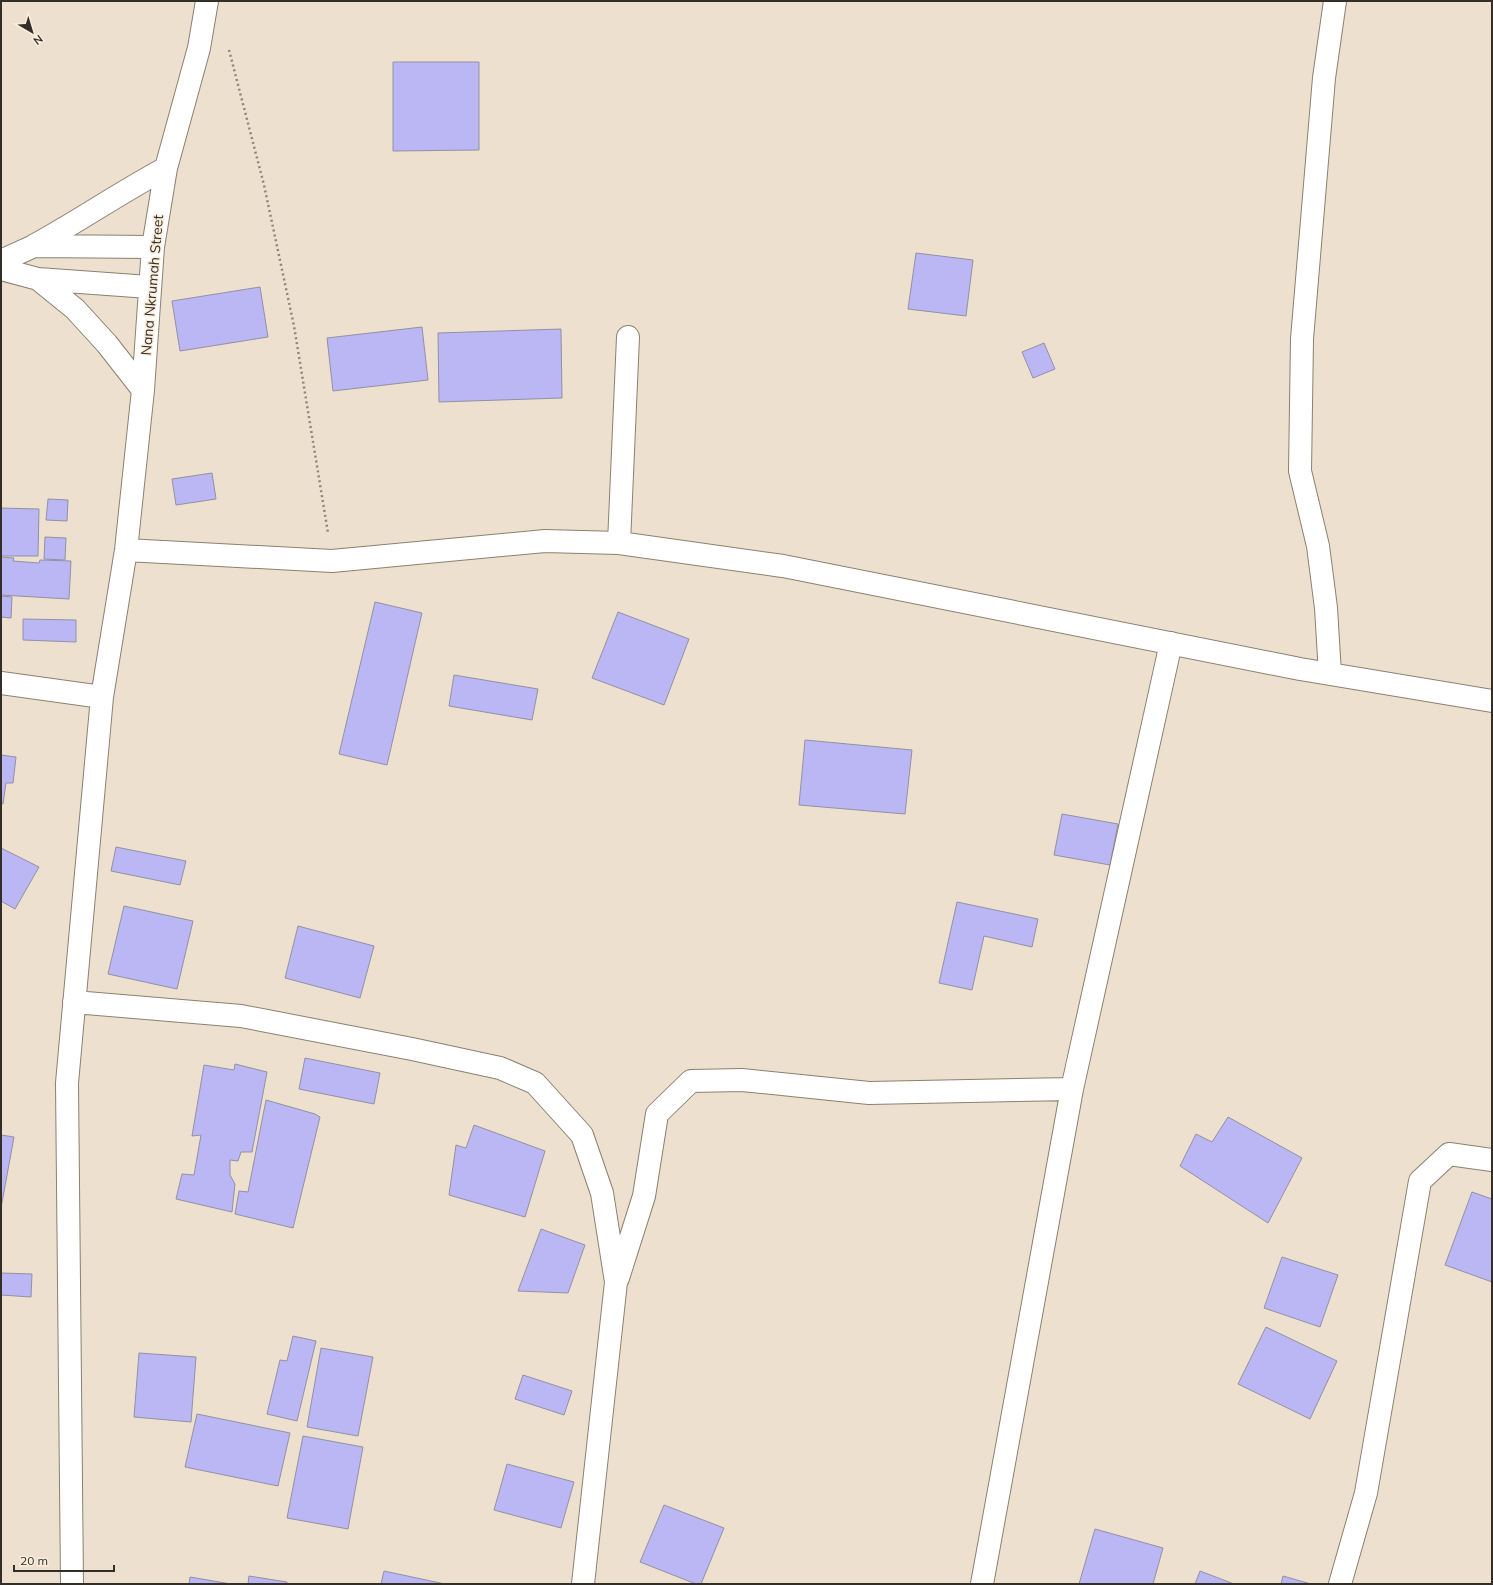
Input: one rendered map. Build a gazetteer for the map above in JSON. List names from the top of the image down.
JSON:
{
  "streets": {
    "street": ["Nana Nkrumah Street"]
  },
  "scale_bar": "20 m",
  "north": "bottom right"
}
